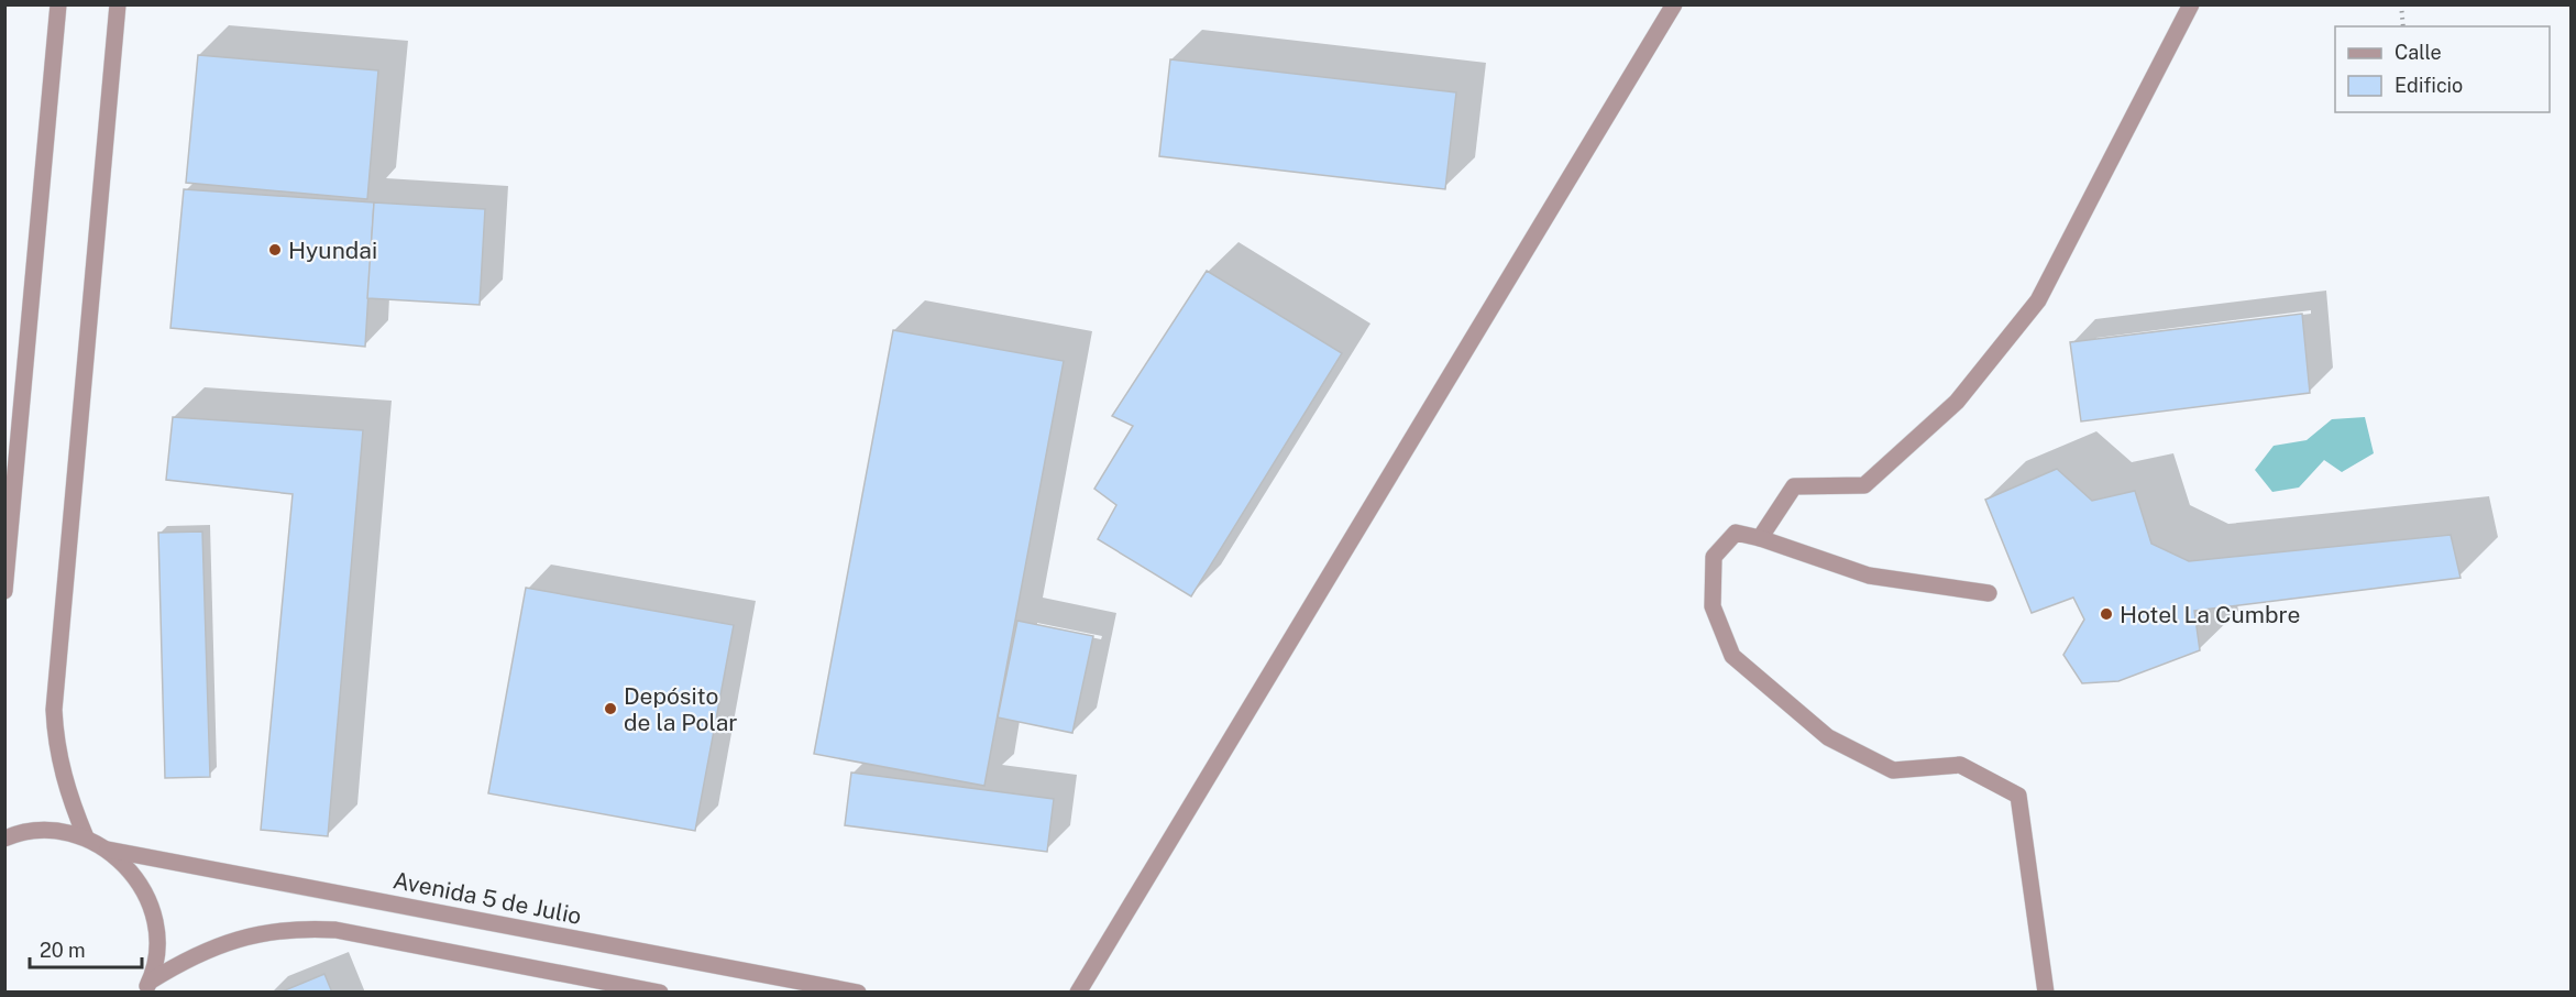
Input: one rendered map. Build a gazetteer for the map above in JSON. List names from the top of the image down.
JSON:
{
  "streets": {
    "street": ["Avenida 5 de Julio"]
  },
  "places": ["Hyundai", "Hotel La Cumbre", "Depósito de la Polar"],
  "legend": ["Calle", "Edificio"],
  "scale_bar": "20 m"
}
